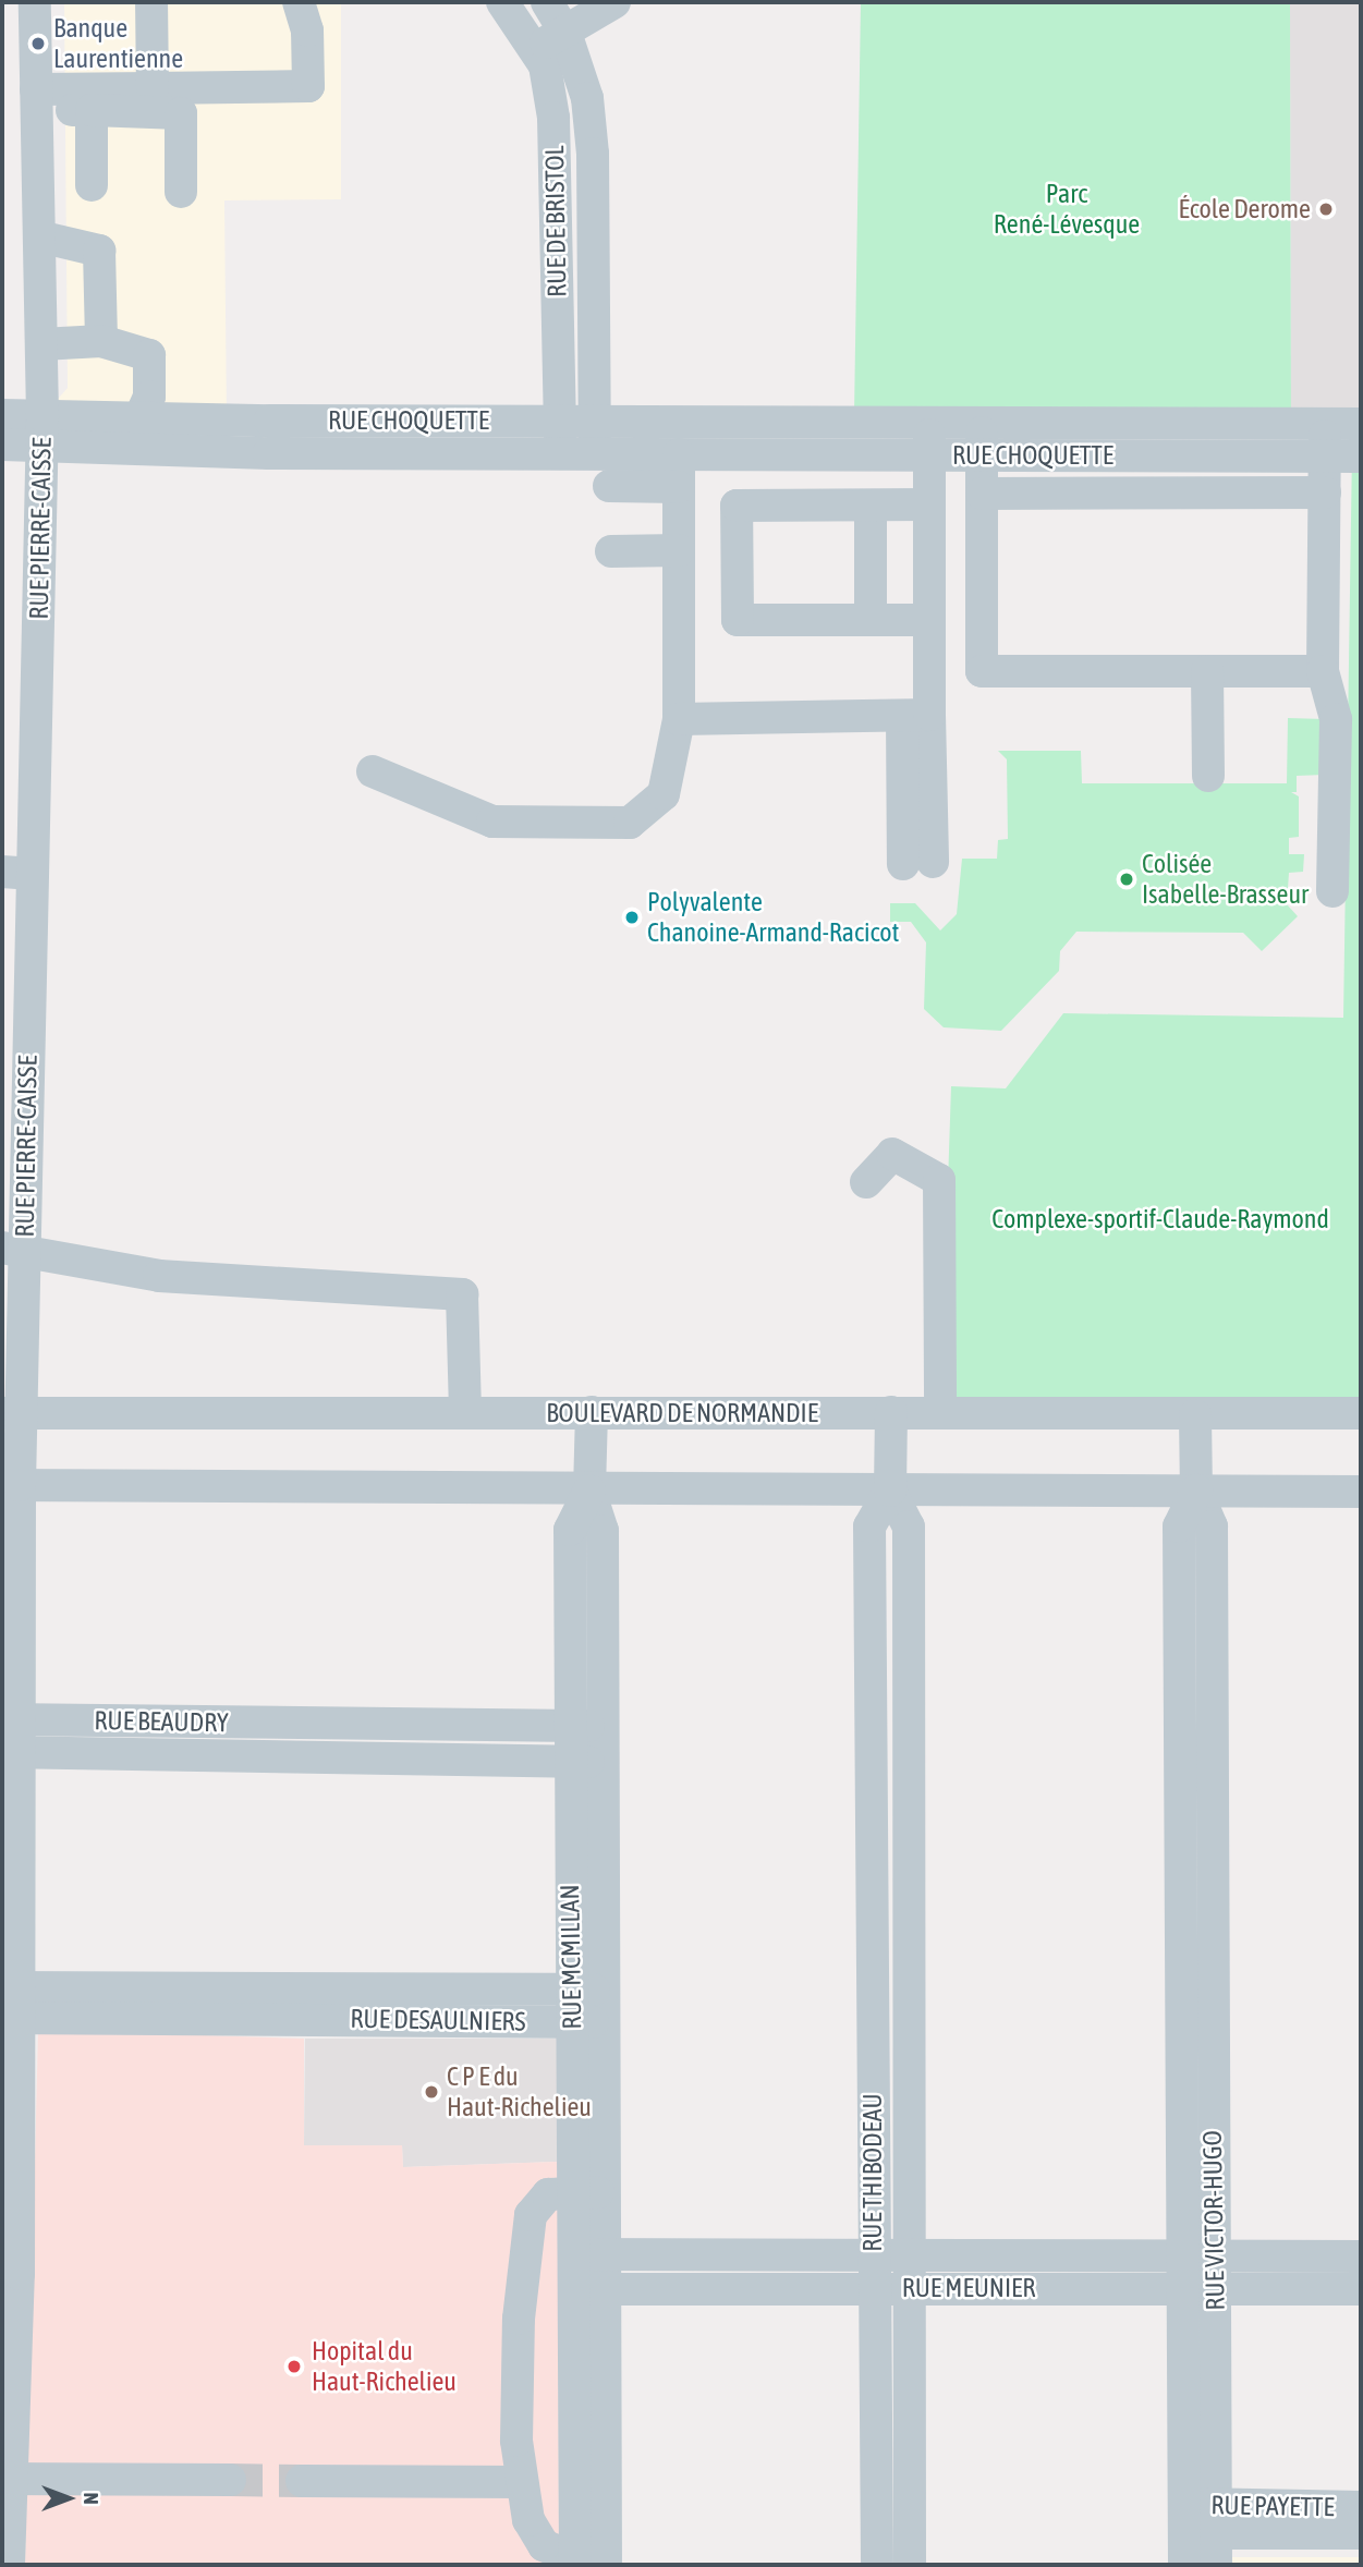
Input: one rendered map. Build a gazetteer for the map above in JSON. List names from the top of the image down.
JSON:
{
  "streets": {
    "street": [
      "RUE DE BRISTOL",
      "RUE CHOQUETTE",
      "RUE PIERRE-CAISSE",
      "BOULEVARD DE NORMANDIE",
      "RUE BEAUDRY",
      "RUE MCMILLAN",
      "RUE DESAULNIERS",
      "RUE THIBODEAU",
      "RUE VICTOR-HUGO",
      "RUE MEUNIER",
      "RUE PAYETTE"
    ]
  },
  "crossings": [
    ["RUE DE BRISTOL", "RUE CHOQUETTE"],
    ["RUE CHOQUETTE", "RUE PIERRE-CAISSE"],
    ["RUE PIERRE-CAISSE", "BOULEVARD DE NORMANDIE"],
    ["RUE PIERRE-CAISSE", "RUE BEAUDRY"],
    ["RUE PIERRE-CAISSE", "RUE DESAULNIERS"],
    ["BOULEVARD DE NORMANDIE", "RUE MCMILLAN"],
    ["BOULEVARD DE NORMANDIE", "RUE THIBODEAU"],
    ["BOULEVARD DE NORMANDIE", "RUE VICTOR-HUGO"],
    ["RUE BEAUDRY", "RUE MCMILLAN"],
    ["RUE MCMILLAN", "RUE DESAULNIERS"],
    ["RUE MCMILLAN", "RUE MEUNIER"],
    ["RUE THIBODEAU", "RUE MEUNIER"],
    ["RUE VICTOR-HUGO", "RUE MEUNIER"],
    ["RUE VICTOR-HUGO", "RUE PAYETTE"]
  ],
  "parks": ["Parc René-Lévesque", "Complexe-sportif-Claude-Raymond"],
  "places": [
    "Banque Laurentienne",
    "École Derome",
    "Colisée Isabelle-Brasseur",
    "Polyvalente Chanoine-Armand-Racicot",
    "C P E du Haut-Richelieu",
    "Hopital du Haut-Richelieu"
  ],
  "north": "right"
}
